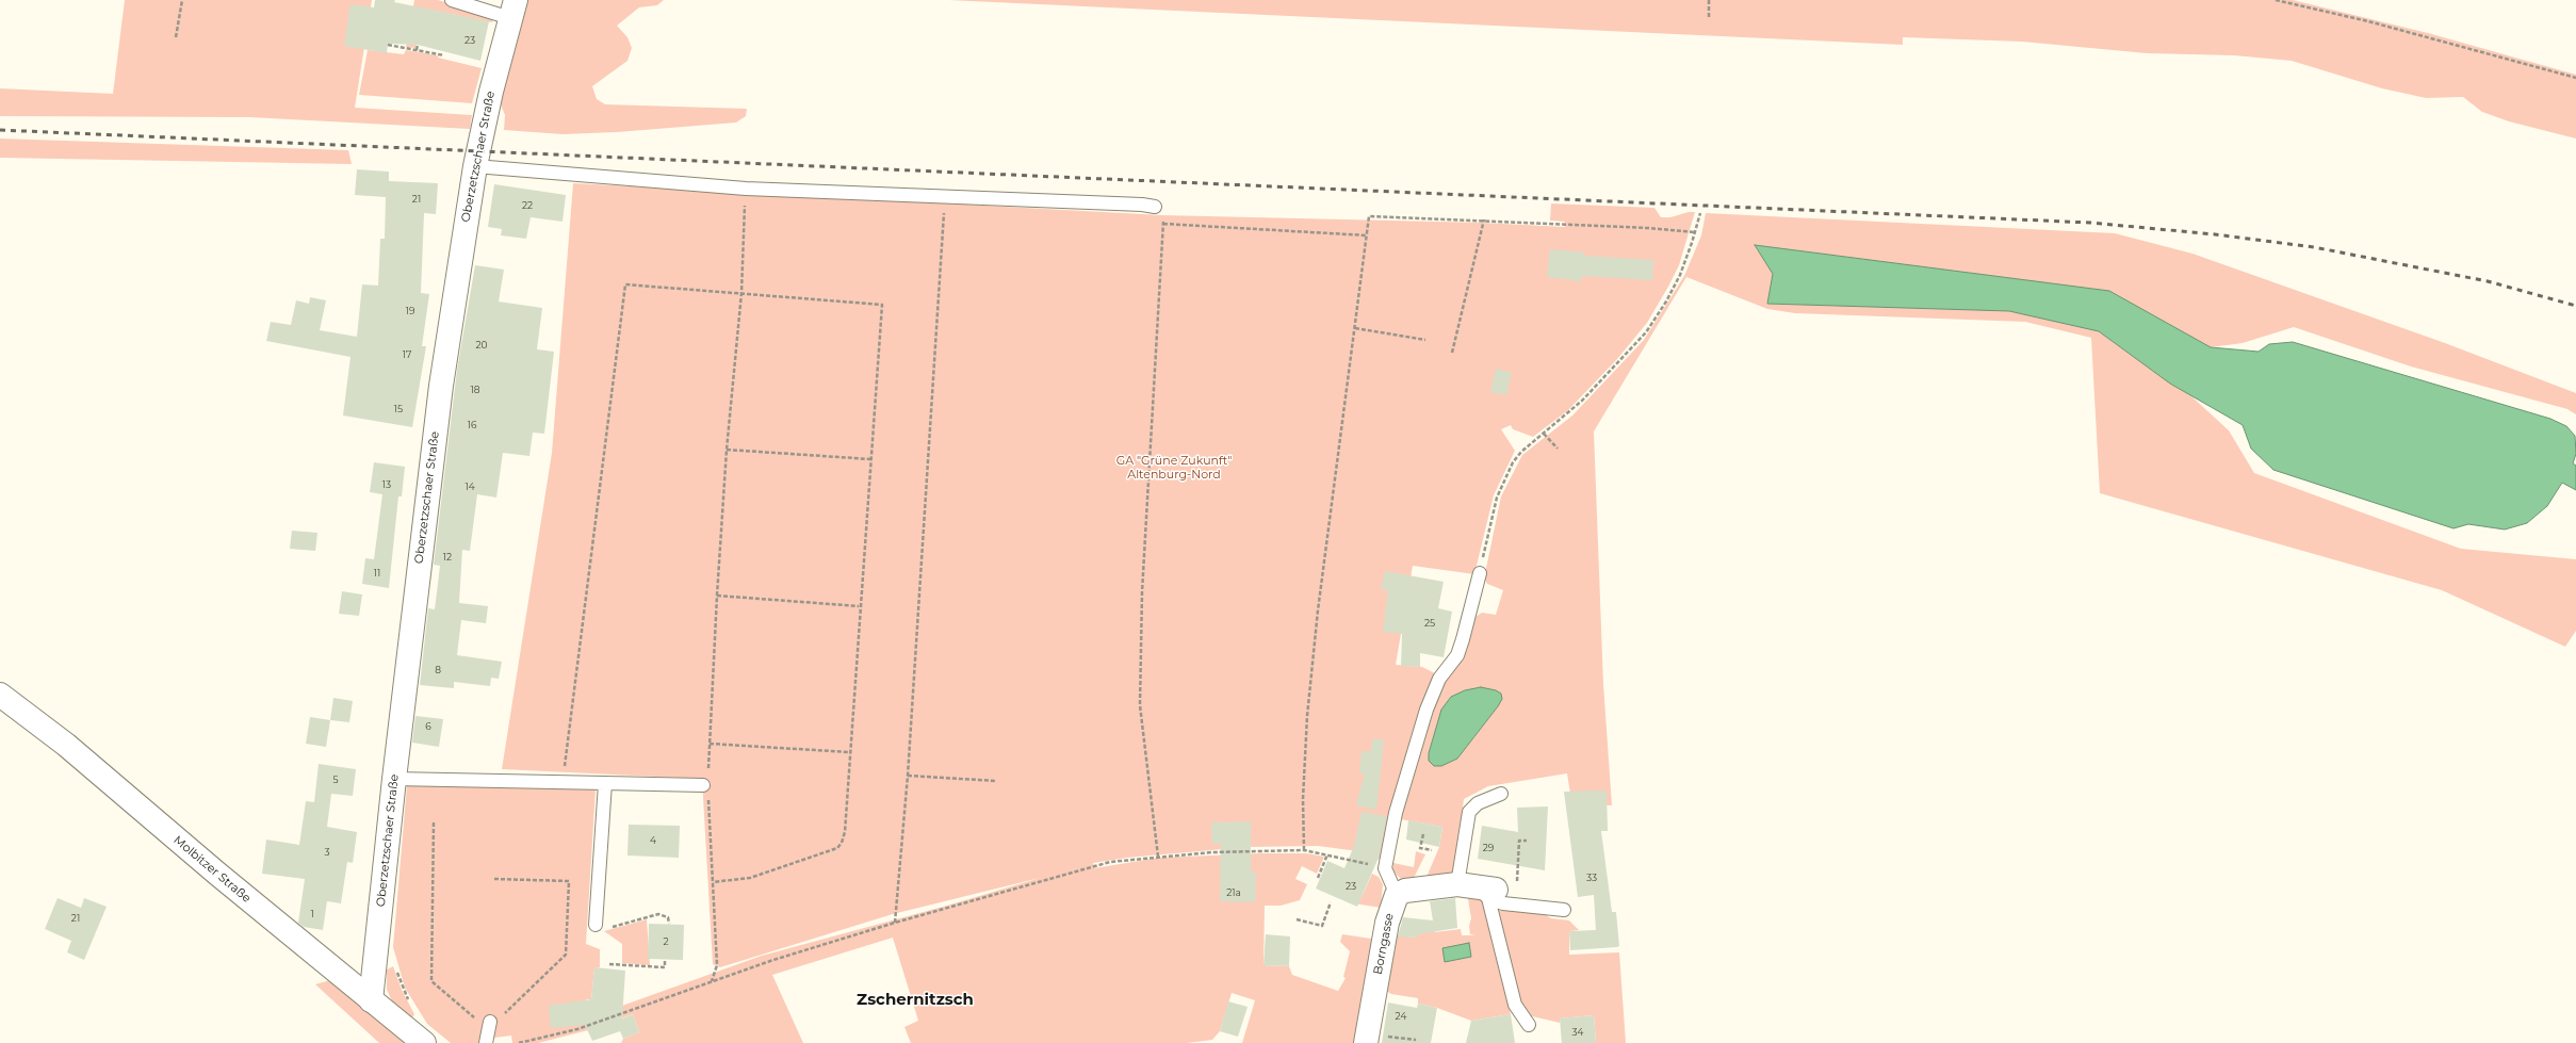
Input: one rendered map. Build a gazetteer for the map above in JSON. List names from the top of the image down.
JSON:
{
  "streets": {
    "street": ["Oberzetzschaer Straße", "Molbitzer Straße", "Borngasse"]
  },
  "crossings": [
    ["Oberzetzschaer Straße", "Molbitzer Straße"]
  ],
  "districts": ["Zschernitzsch"],
  "parks": ["GA \"Grüne Zukunft\" Altenburg-Nord"],
  "house_numbers": [
    "23",
    "21",
    "22",
    "19",
    "20",
    "17",
    "18",
    "15",
    "16",
    "13",
    "14",
    "12",
    "11",
    "25",
    "8",
    "6",
    "5",
    "4",
    "29",
    "3",
    "33",
    "23",
    "21a",
    "1",
    "21",
    "2",
    "24",
    "34"
  ]
}
